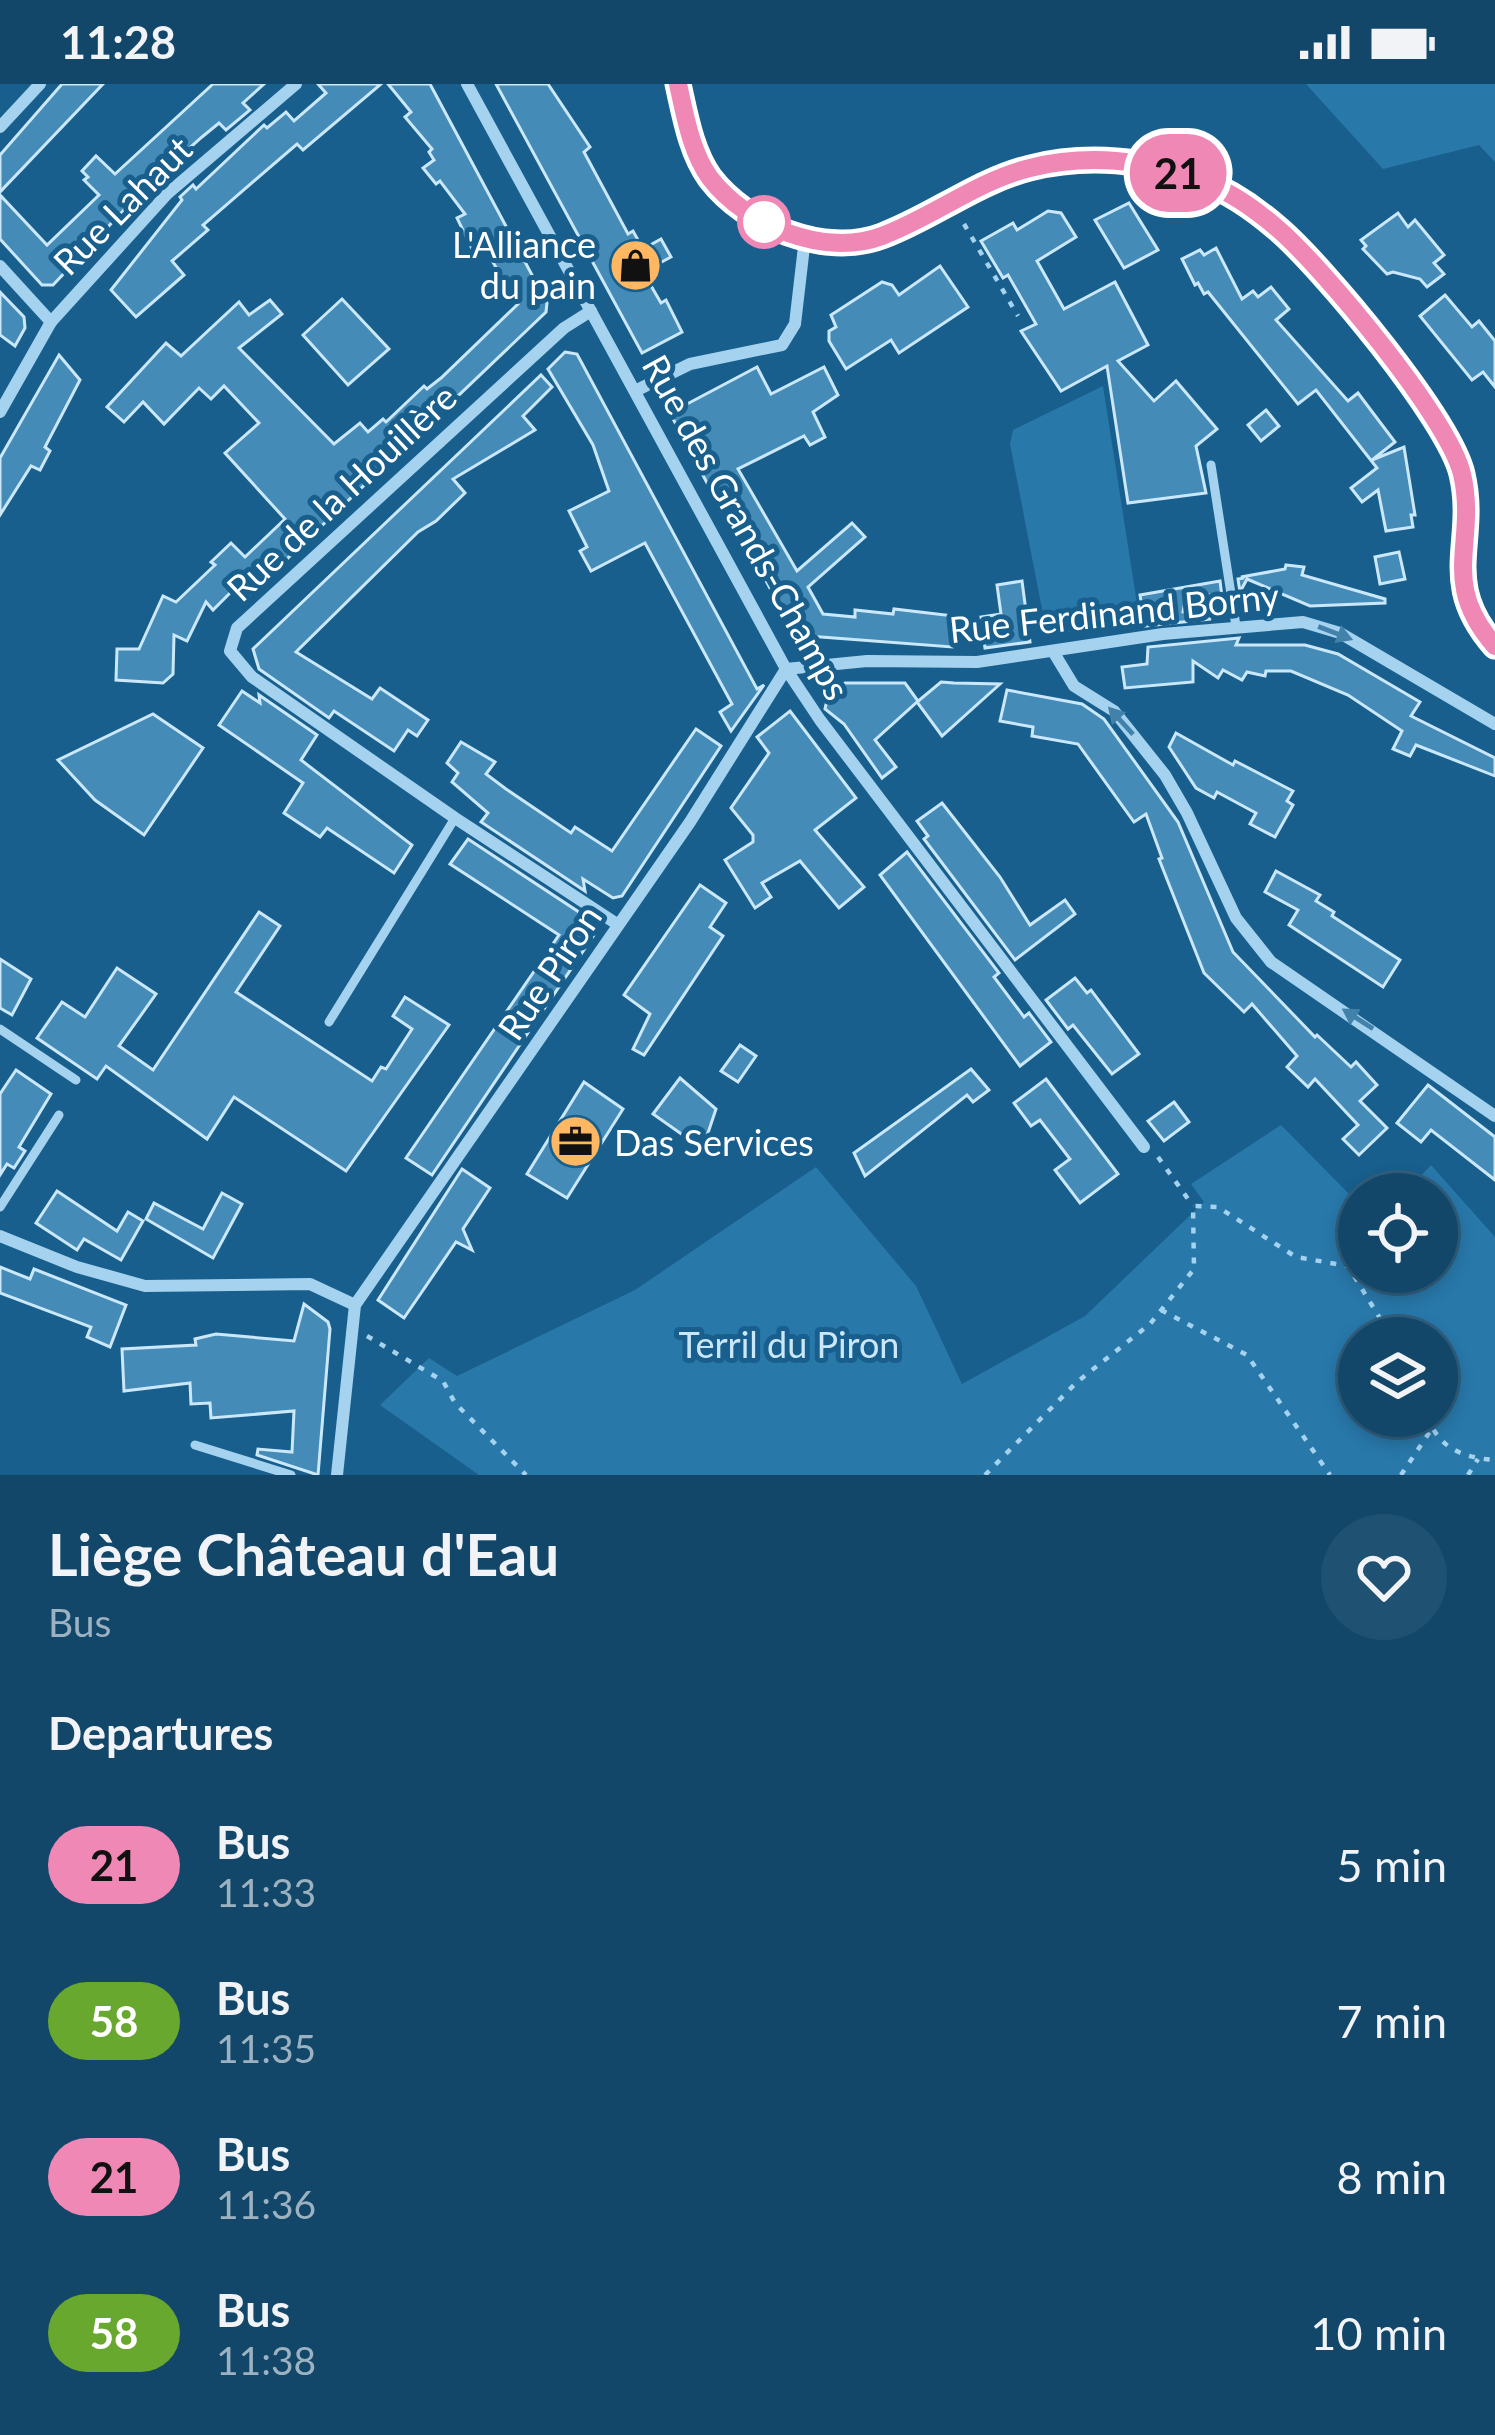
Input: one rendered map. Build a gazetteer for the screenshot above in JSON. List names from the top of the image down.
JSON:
{
  "streets": {
    "street": [
      "Rue Lahaut",
      "Rue de la Houillère",
      "Rue des Grands-Champs",
      "Rue Ferdinand Borny",
      "Rue Piron"
    ]
  },
  "crossings": [
    ["Rue de la Houillère", "Rue des Grands-Champs"],
    ["Rue de la Houillère", "Rue Piron"],
    ["Rue des Grands-Champs", "Rue Ferdinand Borny"],
    ["Rue des Grands-Champs", "Rue Piron"],
    ["Rue Ferdinand Borny", "Rue Piron"]
  ],
  "one_way": ["Rue Ferdinand Borny"],
  "parks": ["Terril du Piron"],
  "places": {
    "shop": ["L'Alliance du pain"],
    "office": ["Das Services"]
  },
  "lines": ["bus line 21"],
  "page": {
    "status": "11:28",
    "on_map": "21",
    "heading": [
      ["Liège Château d'Eau", "Bus"],
      "Departures"
    ],
    "list": [
      {
        "mark": "21",
        "name": "Bus",
        "note": "11:33",
        "value": "5 min"
      },
      {
        "mark": "58",
        "name": "Bus",
        "note": "11:35",
        "value": "7 min"
      },
      {
        "mark": "21",
        "name": "Bus",
        "note": "11:36",
        "value": "8 min"
      },
      {
        "mark": "58",
        "name": "Bus",
        "note": "11:38",
        "value": "10 min"
      }
    ]
  }
}
